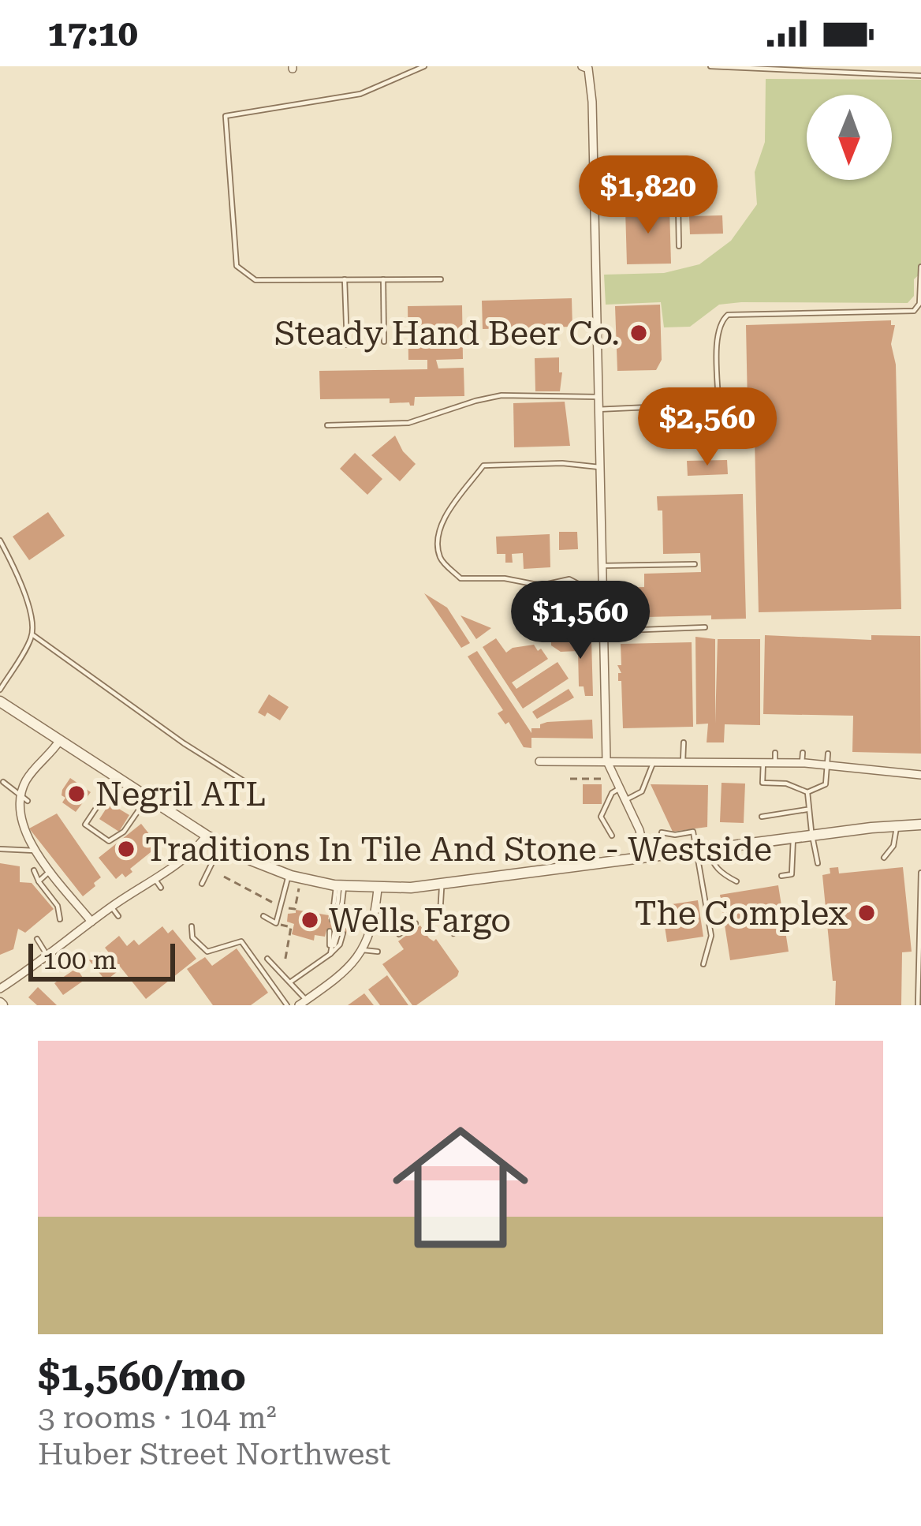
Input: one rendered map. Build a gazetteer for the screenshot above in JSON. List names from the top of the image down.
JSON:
{
  "places": [
    "Steady Hand Beer Co.",
    "Negril ATL",
    "Traditions In Tile And Stone - Westside",
    "The Complex",
    "Wells Fargo"
  ],
  "scale_bar": "100 m",
  "north": "bottom",
  "page": {
    "status": "17:10",
    "price": ["$1,820", "$2,560", "$1,560"],
    "scale": "100 m",
    "list": [
      {
        "name": "$1,560/mo",
        "note": "3 rooms · 104 m² · Huber Street Northwest"
      }
    ]
  }
}
